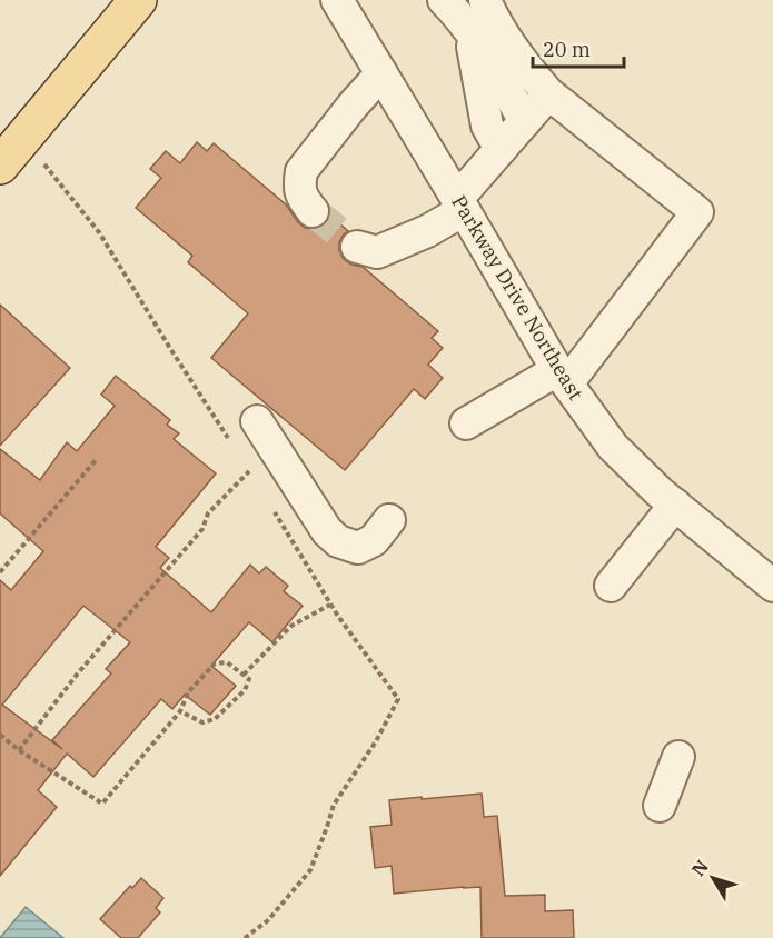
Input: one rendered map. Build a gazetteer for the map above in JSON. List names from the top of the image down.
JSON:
{
  "streets": {
    "street": ["Parkway Drive Northeast"]
  },
  "scale_bar": "20 m",
  "north": "top left"
}
